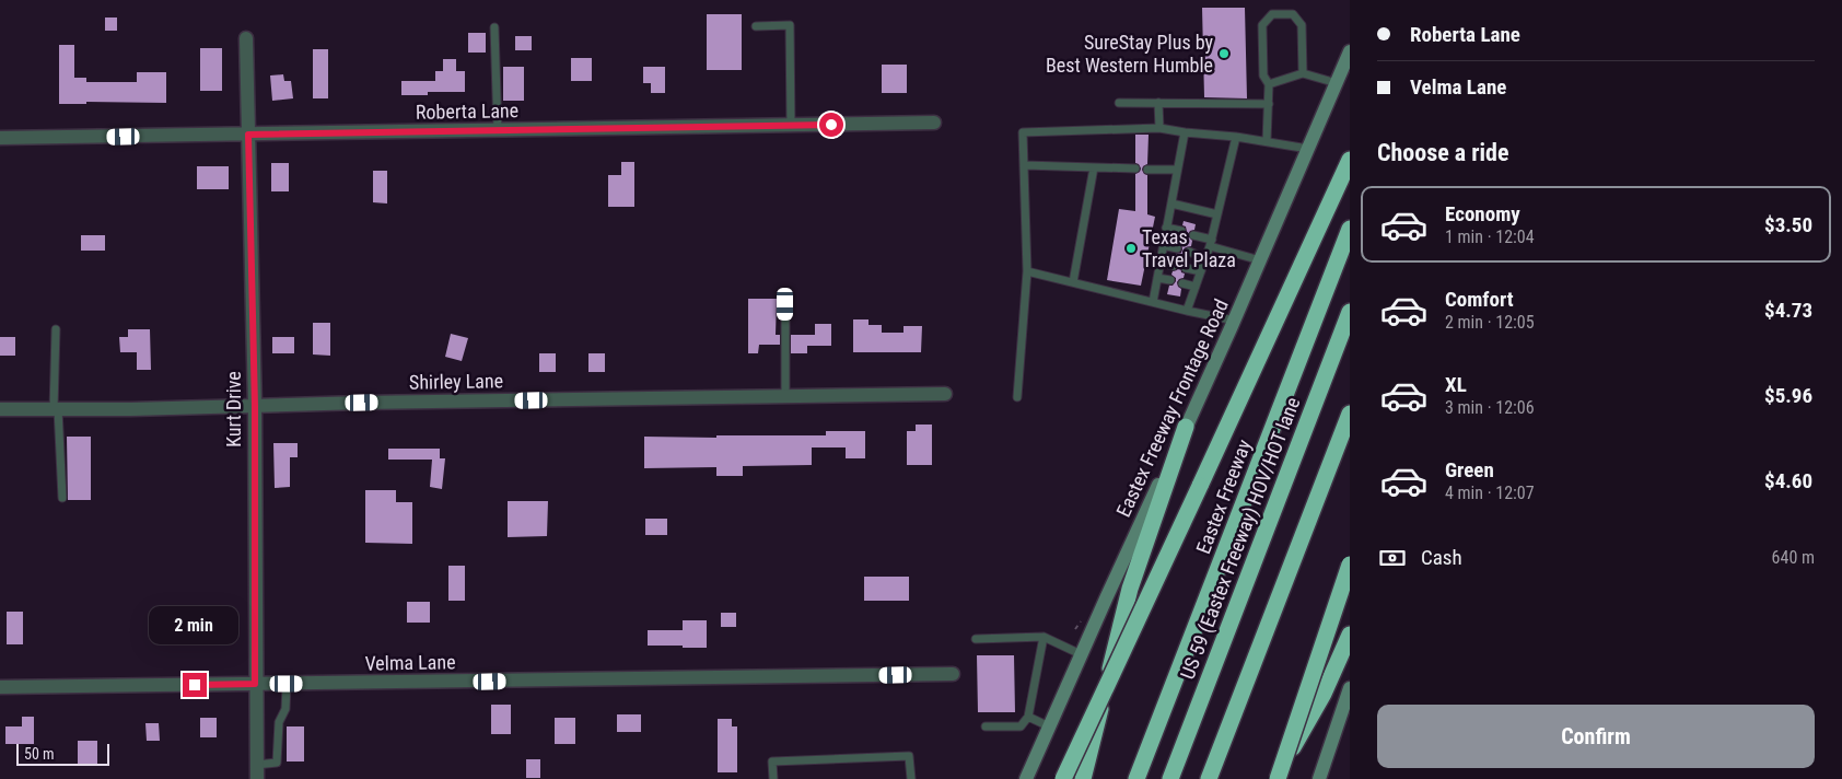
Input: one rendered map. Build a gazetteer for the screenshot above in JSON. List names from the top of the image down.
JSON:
{
  "streets": {
    "highway": ["Eastex Freeway", "US 59 (Eastex Freeway) HOV/HOT lane"],
    "main road": ["Eastex Freeway Frontage Road"],
    "street": [
      "Roberta Lane",
      "Shirley Lane",
      "Kurt Drive",
      "Velma Lane"
    ]
  },
  "crossings": [
    ["Roberta Lane", "Kurt Drive"],
    ["Shirley Lane", "Kurt Drive"],
    ["Kurt Drive", "Velma Lane"]
  ],
  "places": ["SureStay Plus by Best Western Humble", "Texas Travel Plaza"],
  "scale_bar": "50 m",
  "page": {
    "banner": ["Roberta Lane", "Velma Lane"],
    "heading": "Choose a ride",
    "list": [
      {
        "name": "Economy",
        "note": "1 min · 12:04",
        "value": "$3.50"
      },
      {
        "name": "Comfort",
        "note": "2 min · 12:05",
        "value": "$4.73"
      },
      {
        "name": "XL",
        "note": "3 min · 12:06",
        "value": "$5.96"
      },
      {
        "name": "Green",
        "note": "4 min · 12:07",
        "value": "$4.60"
      }
    ],
    "pay": ["Cash", "640 m"],
    "bubble": "2 min",
    "buttons": "Confirm",
    "scale": "50 m"
  }
}
